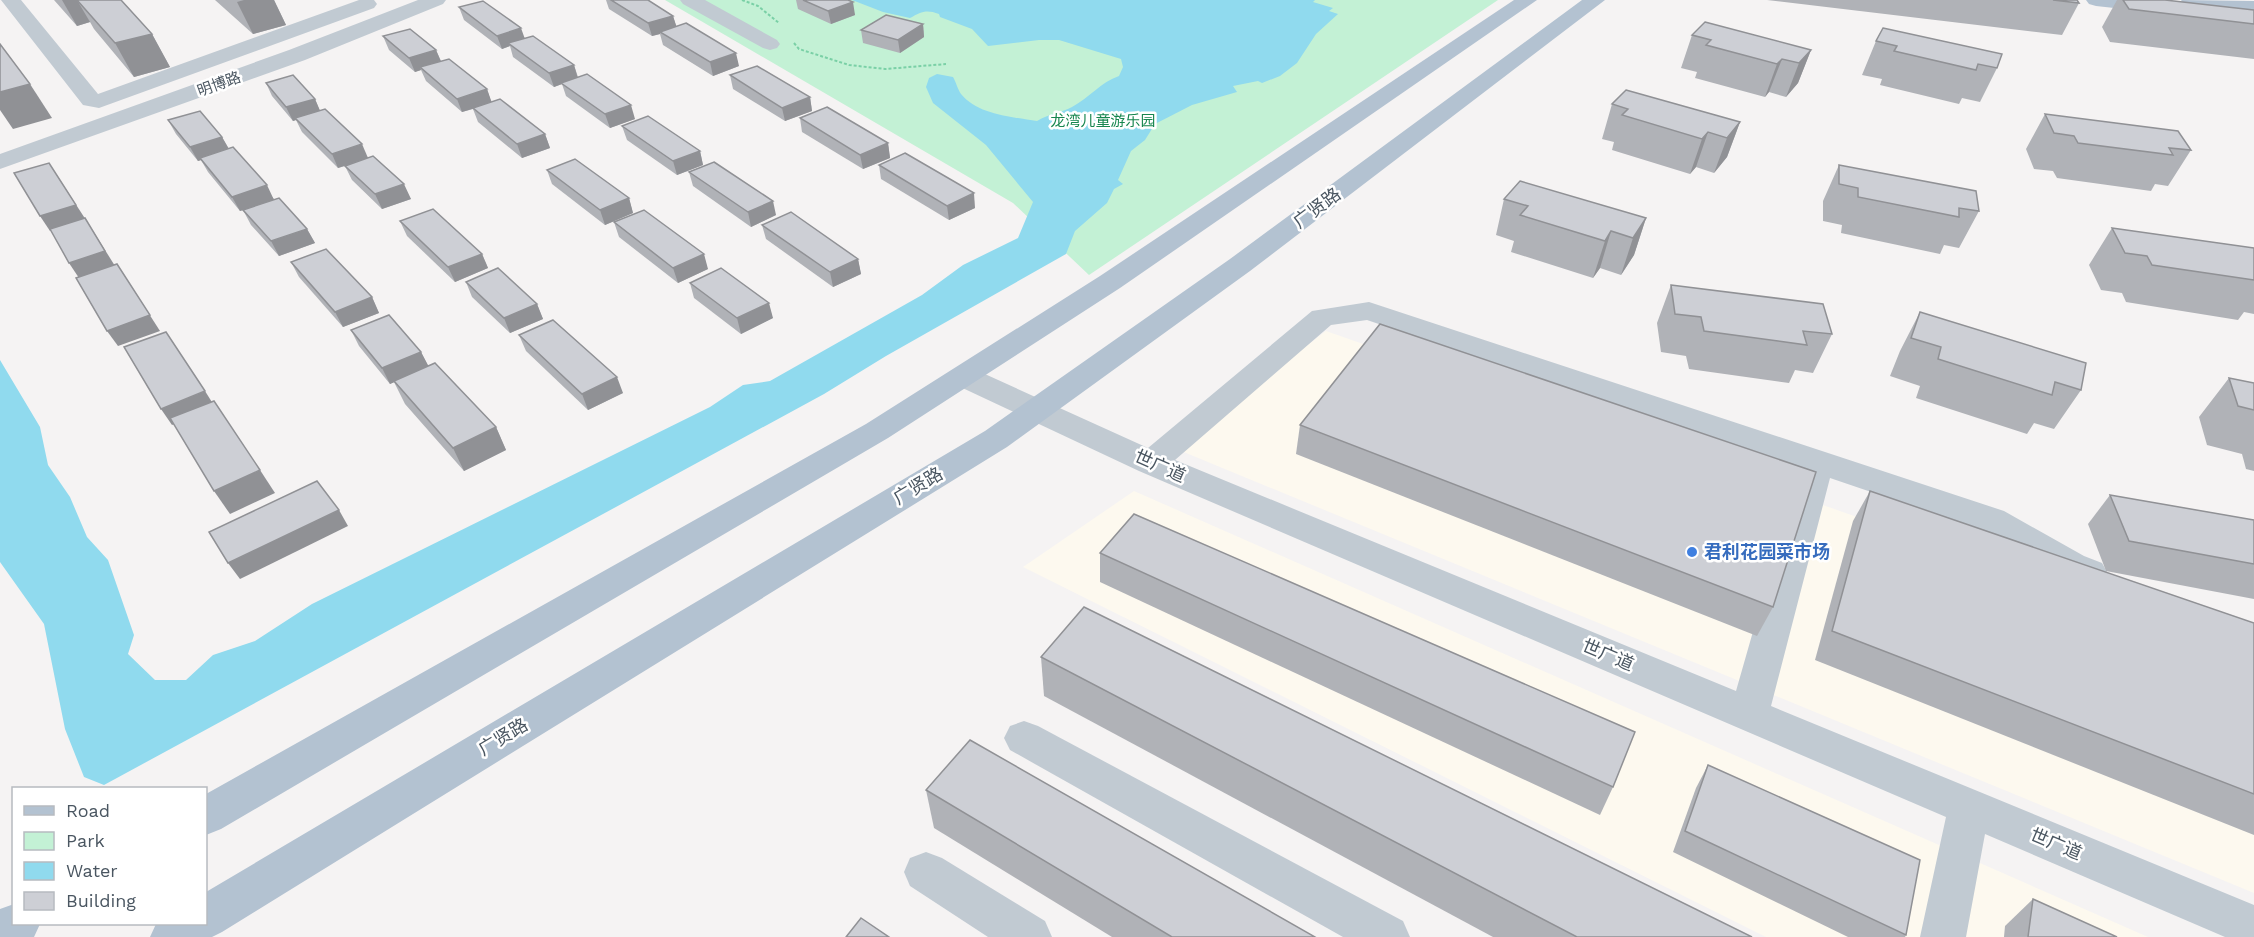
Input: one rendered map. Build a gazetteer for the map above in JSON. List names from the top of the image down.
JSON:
{
  "streets": {
    "main road": ["广贤路"],
    "street": ["明博路", "世广道"]
  },
  "crossings": [
    ["广贤路", "世广道"]
  ],
  "parks": ["龙湾儿童游乐园"],
  "places": ["君利花园菜市场"],
  "legend": [
    "Road",
    "Park",
    "Water",
    "Building"
  ]
}
